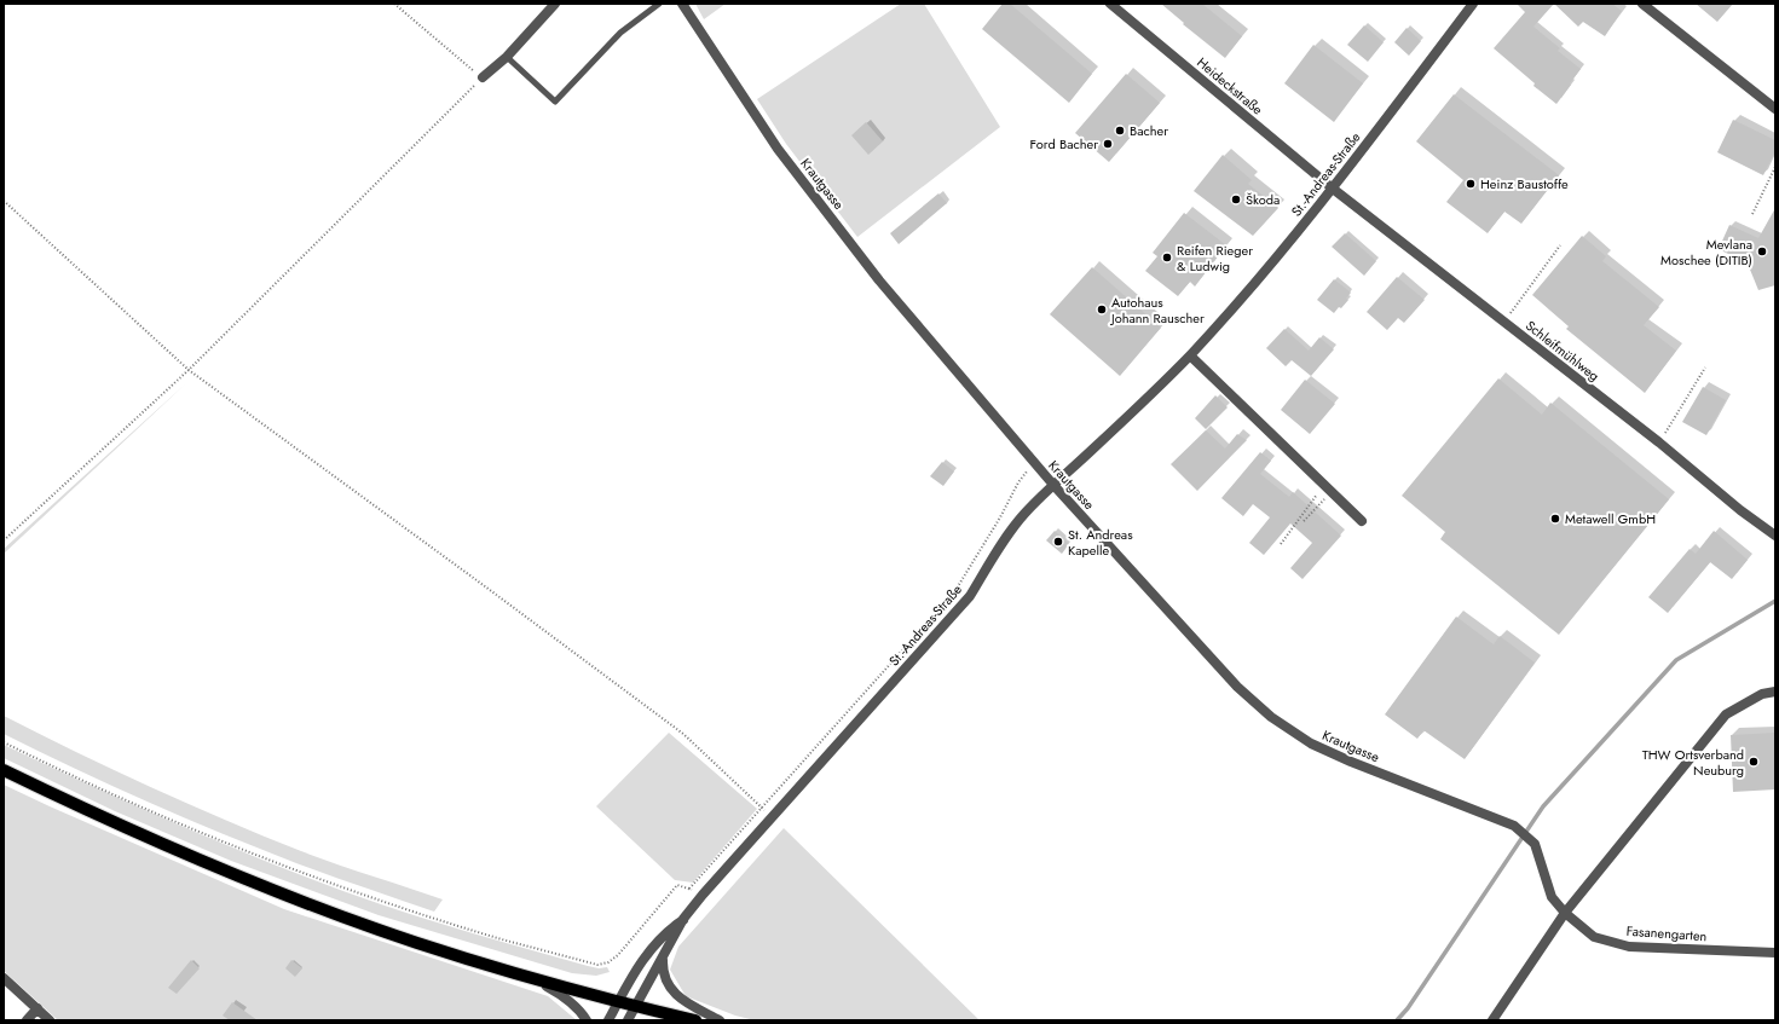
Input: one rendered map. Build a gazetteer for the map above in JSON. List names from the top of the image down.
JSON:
{
  "streets": {
    "street": [
      "Heideckstraße",
      "St.-Andreas-Straße",
      "Krautgasse",
      "Schleifmühlweg",
      "Fasanengarten"
    ]
  },
  "crossings": [
    ["Heideckstraße", "St.-Andreas-Straße"],
    ["Heideckstraße", "Schleifmühlweg"],
    ["St.-Andreas-Straße", "Krautgasse"],
    ["St.-Andreas-Straße", "Schleifmühlweg"],
    ["Krautgasse", "Fasanengarten"]
  ],
  "places": [
    "Bacher",
    "Ford Bacher",
    "Heinz Baustoffe",
    "Škoda",
    "Mevlana Moschee (DITIB)",
    "Reifen Rieger & Ludwig",
    "Autohaus Johann Rauscher",
    "Metawell GmbH",
    "St. Andreas Kapelle",
    "THW Ortsverband Neuburg"
  ]
}
